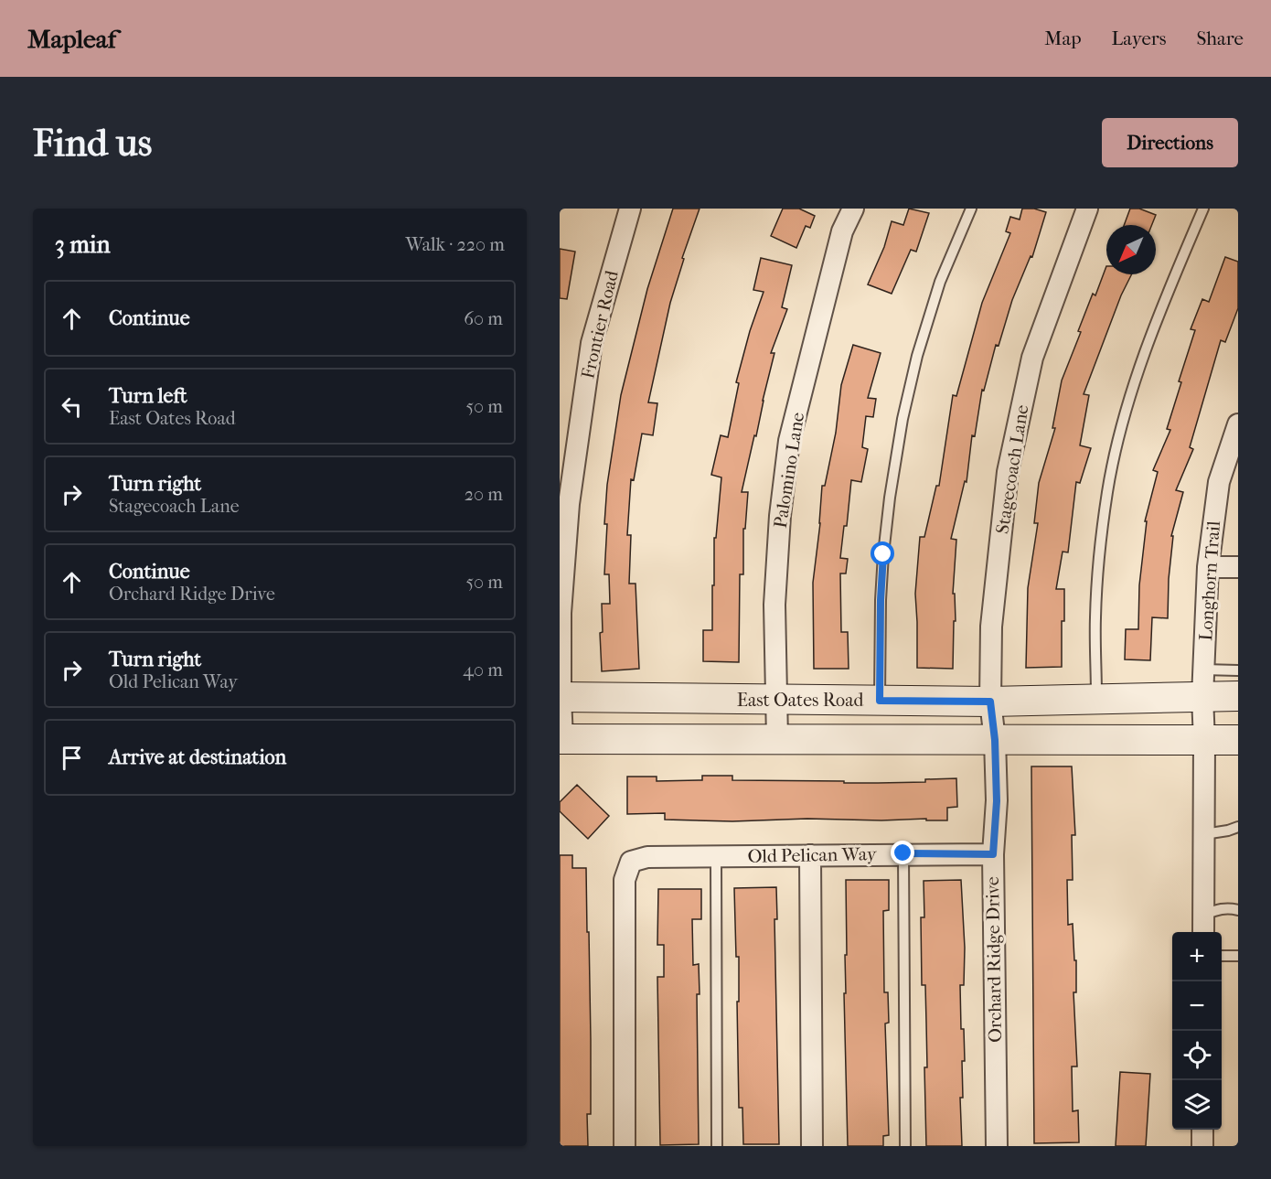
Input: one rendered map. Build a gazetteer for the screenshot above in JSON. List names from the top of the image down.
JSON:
{
  "streets": {
    "main road": ["East Oates Road"],
    "street": [
      "Frontier Road",
      "Stagecoach Lane",
      "Palomino Lane",
      "Longhorn Trail",
      "Old Pelican Way",
      "Orchard Ridge Drive"
    ]
  },
  "crossings": [
    ["Frontier Road", "East Oates Road"],
    ["Stagecoach Lane", "East Oates Road"],
    ["Stagecoach Lane", "Orchard Ridge Drive"],
    ["Palomino Lane", "East Oates Road"],
    ["Longhorn Trail", "East Oates Road"],
    ["Old Pelican Way", "Orchard Ridge Drive"]
  ],
  "north": "bottom left",
  "page": {
    "header": "Mapleaf",
    "nav": ["Map", "Layers", "Share"],
    "buttons": "Directions",
    "title": "Find us",
    "heading": ["3 min", "Walk · 220 m"],
    "list": [
      ["Continue", "60 m"],
      ["Turn left", "East Oates Road", "50 m"],
      ["Turn right", "Stagecoach Lane", "20 m"],
      ["Continue", "Orchard Ridge Drive", "50 m"],
      ["Turn right", "Old Pelican Way", "40 m"],
      "Arrive at destination"
    ],
    "map_buttons": ["+", "−"]
  }
}
